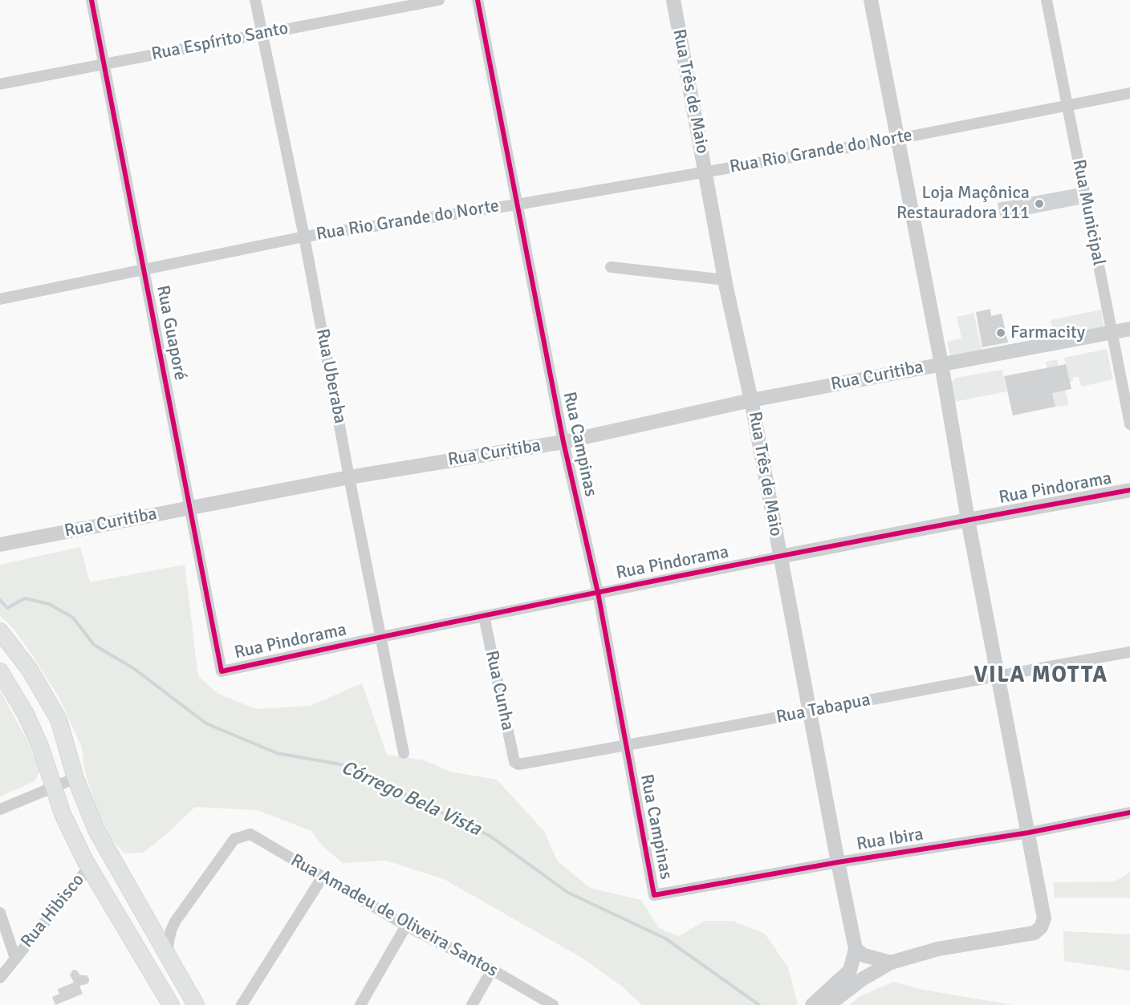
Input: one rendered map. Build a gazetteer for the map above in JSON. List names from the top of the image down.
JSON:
{
  "streets": {
    "street": [
      "Rua Espírito Santo",
      "Rua Três de Maio",
      "Rua Rio Grande do Norte",
      "Rua Municipal",
      "Rua Guaporé",
      "Rua Uberaba",
      "Rua Curitiba",
      "Rua Campinas",
      "Rua Pindorama",
      "Rua Cunha",
      "Rua Tabapua",
      "Rua Ibira",
      "Rua Hibisco",
      "Rua Amadeu de Oliveira Santos"
    ]
  },
  "crossings": [
    ["Rua Espírito Santo", "Rua Guaporé"],
    ["Rua Espírito Santo", "Rua Uberaba"],
    ["Rua Três de Maio", "Rua Rio Grande do Norte"],
    ["Rua Três de Maio", "Rua Curitiba"],
    ["Rua Três de Maio", "Rua Pindorama"],
    ["Rua Três de Maio", "Rua Tabapua"],
    ["Rua Três de Maio", "Rua Ibira"],
    ["Rua Rio Grande do Norte", "Rua Municipal"],
    ["Rua Rio Grande do Norte", "Rua Guaporé"],
    ["Rua Rio Grande do Norte", "Rua Uberaba"],
    ["Rua Rio Grande do Norte", "Rua Campinas"],
    ["Rua Municipal", "Rua Curitiba"],
    ["Rua Guaporé", "Rua Curitiba"],
    ["Rua Guaporé", "Rua Pindorama"],
    ["Rua Uberaba", "Rua Curitiba"],
    ["Rua Uberaba", "Rua Pindorama"],
    ["Rua Curitiba", "Rua Campinas"],
    ["Rua Campinas", "Rua Pindorama"],
    ["Rua Campinas", "Rua Tabapua"],
    ["Rua Campinas", "Rua Ibira"],
    ["Rua Pindorama", "Rua Cunha"],
    ["Rua Cunha", "Rua Tabapua"]
  ],
  "districts": ["VILA MOTTA"],
  "water": ["Córrego Bela Vista"],
  "places": ["Loja Maçônica Restauradora 111", "Farmacity"]
}
